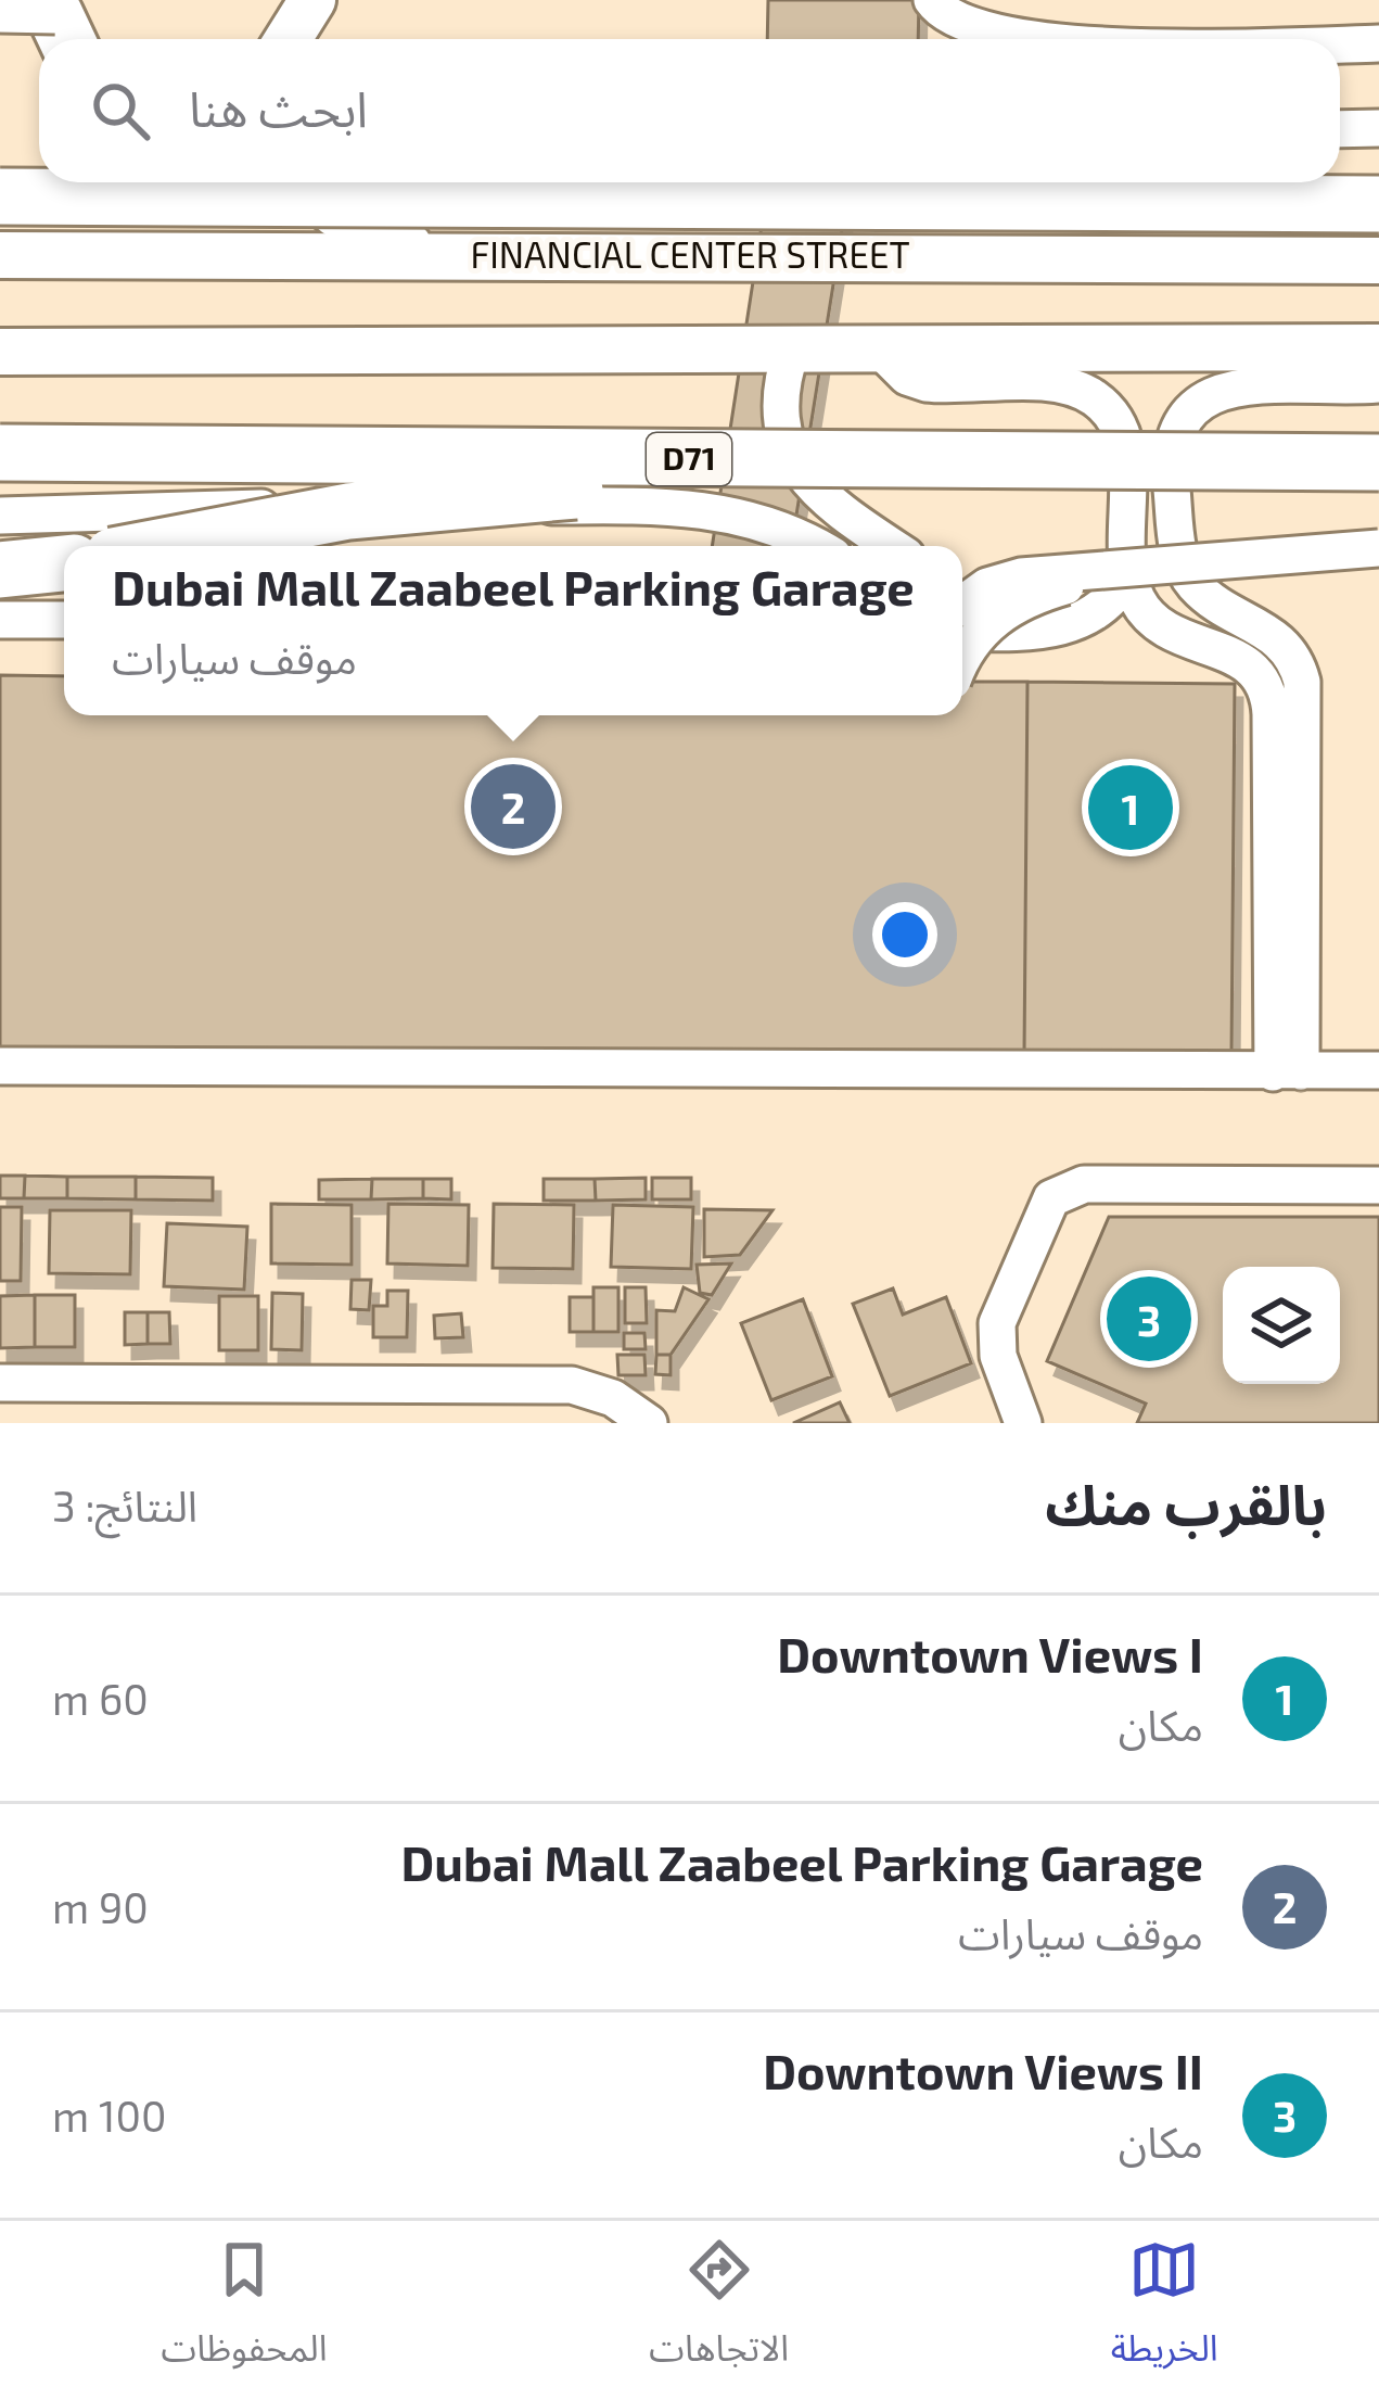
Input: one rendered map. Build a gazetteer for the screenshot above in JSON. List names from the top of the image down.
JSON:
{
  "streets": {
    "highway": ["D71"],
    "main road": ["FINANCIAL CENTER STREET"]
  },
  "page": {
    "search": "ابحث هنا",
    "popup": ["Dubai Mall Zaabeel Parking Garage", "موقف سيارات"],
    "pins": ["2", "1", "3"],
    "heading": ["بالقرب منك", "النتائج: 3"],
    "list": [
      {
        "mark": "1",
        "name": "Downtown Views I",
        "note": "مكان",
        "value": "60 m"
      },
      {
        "mark": "2",
        "name": "Dubai Mall Zaabeel Parking Garage",
        "note": "موقف سيارات",
        "value": "90 m"
      },
      {
        "mark": "3",
        "name": "Downtown Views II",
        "note": "مكان",
        "value": "100 m"
      }
    ],
    "nav": ["الخريطة", "الاتجاهات", "المحفوظات"]
  }
}
